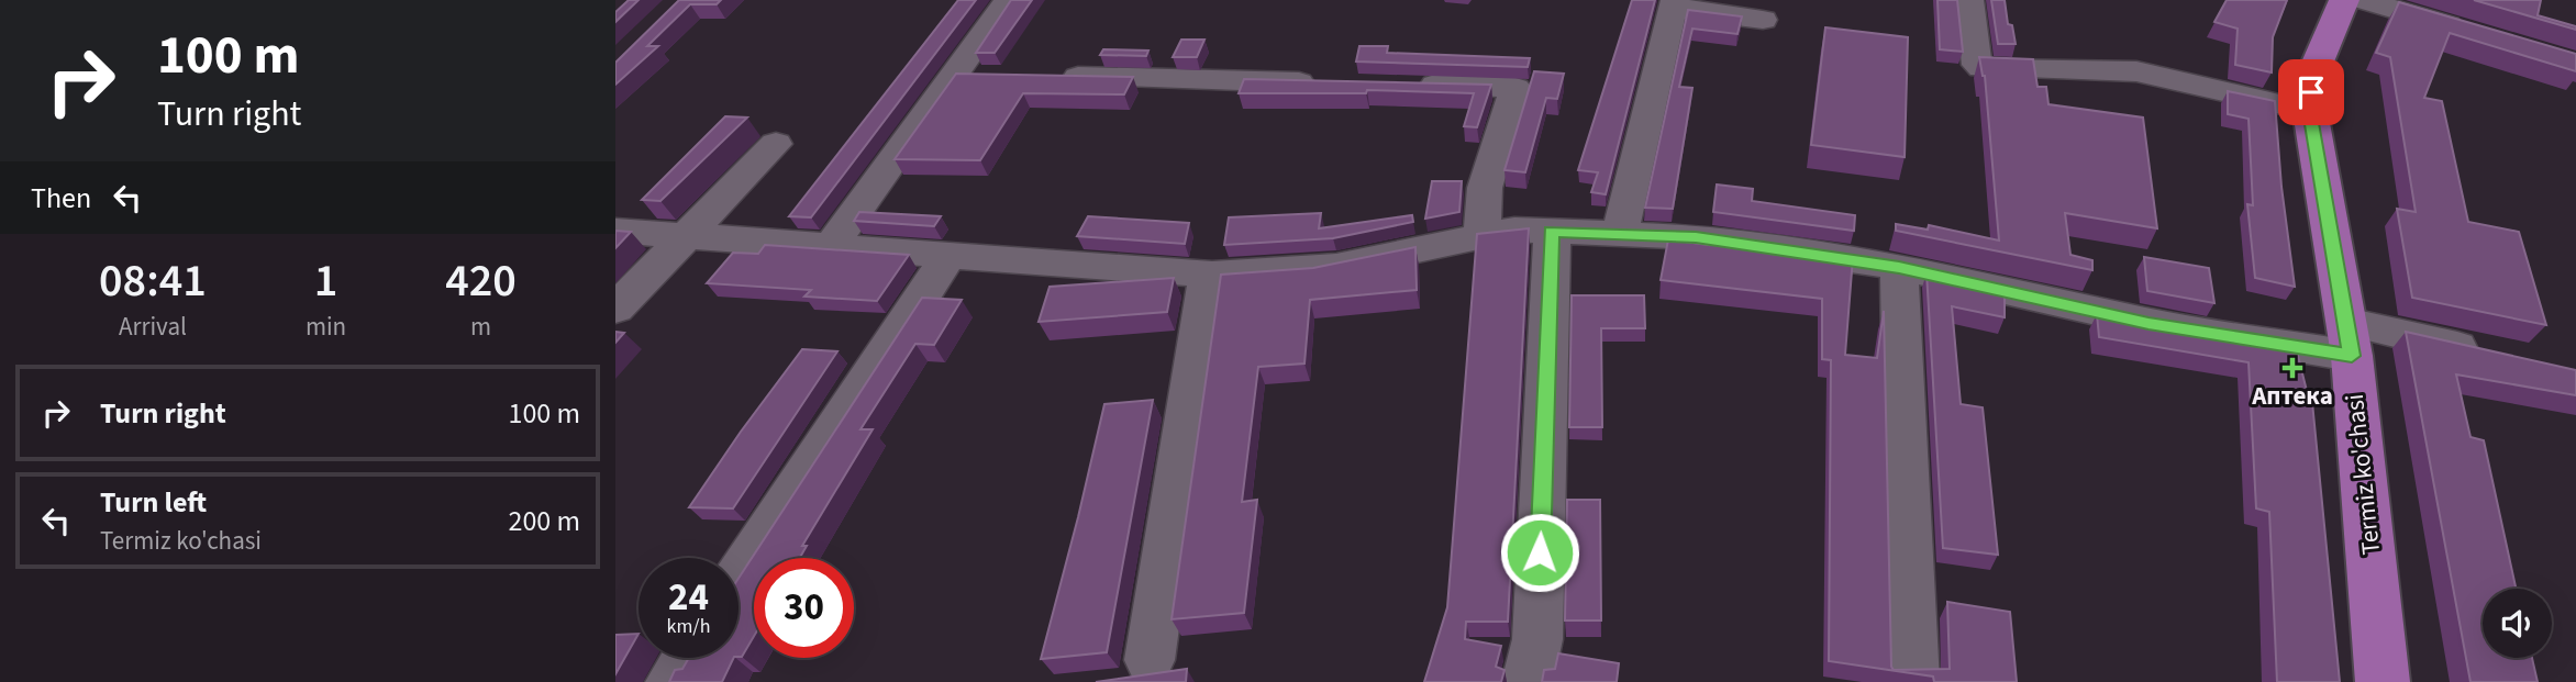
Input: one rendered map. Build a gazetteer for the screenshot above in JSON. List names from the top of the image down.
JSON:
{
  "streets": {
    "main road": ["Termiz ko'chasi"]
  },
  "places": {
    "health": ["Аптека"]
  },
  "page": {
    "turn": ["100 m", "Turn right"],
    "then": "Then",
    "eta": [
      "08:41",
      "Arrival",
      "1",
      "min",
      "420",
      "m"
    ],
    "list": [
      {
        "name": "Turn right",
        "value": "100 m"
      },
      {
        "name": "Turn left",
        "note": "Termiz ko'chasi",
        "value": "200 m"
      }
    ],
    "speed": "24 km/h",
    "limit": "30"
  }
}
